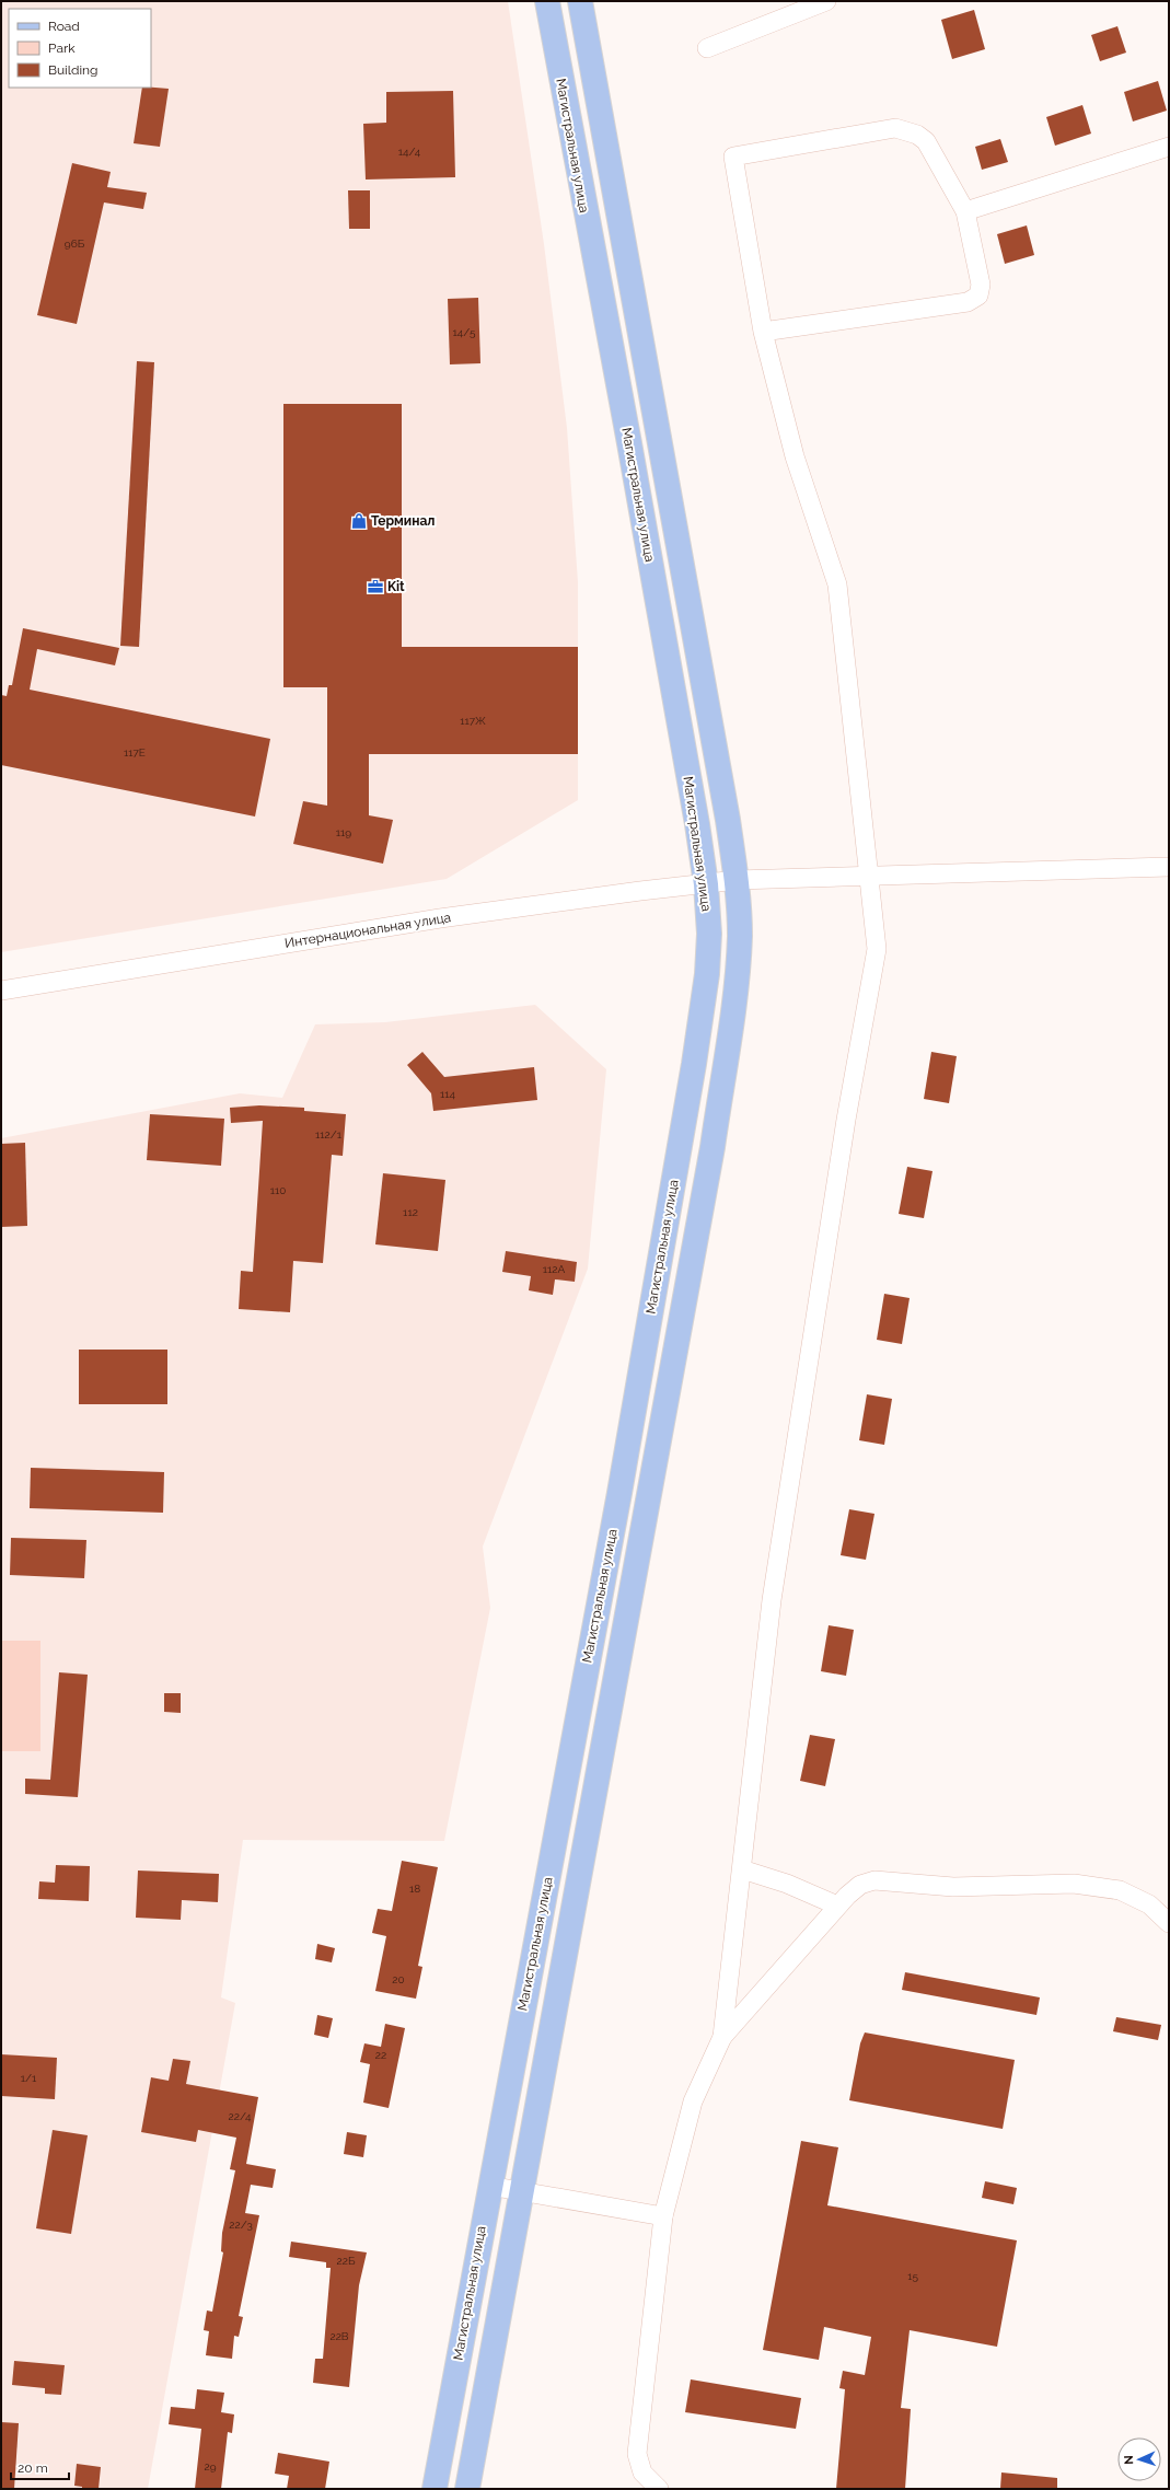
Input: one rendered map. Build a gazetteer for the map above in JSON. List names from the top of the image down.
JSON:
{
  "streets": {
    "main road": ["Магистральная улица"],
    "street": ["Интернациональная улица"]
  },
  "crossings": [
    ["Магистральная улица", "Интернациональная улица"]
  ],
  "places": {
    "shop": ["Терминал"],
    "office": ["Kit"]
  },
  "house_numbers": [
    "14/4",
    "96Б",
    "14/5",
    "117Ж",
    "117Е",
    "119",
    "114",
    "112/1",
    "110",
    "112",
    "112А",
    "18",
    "20",
    "22",
    "1/1",
    "22/4",
    "22/3",
    "22Б",
    "15",
    "22В",
    "29"
  ],
  "legend": ["Road", "Park", "Building"],
  "scale_bar": "20 m",
  "north": "left"
}
